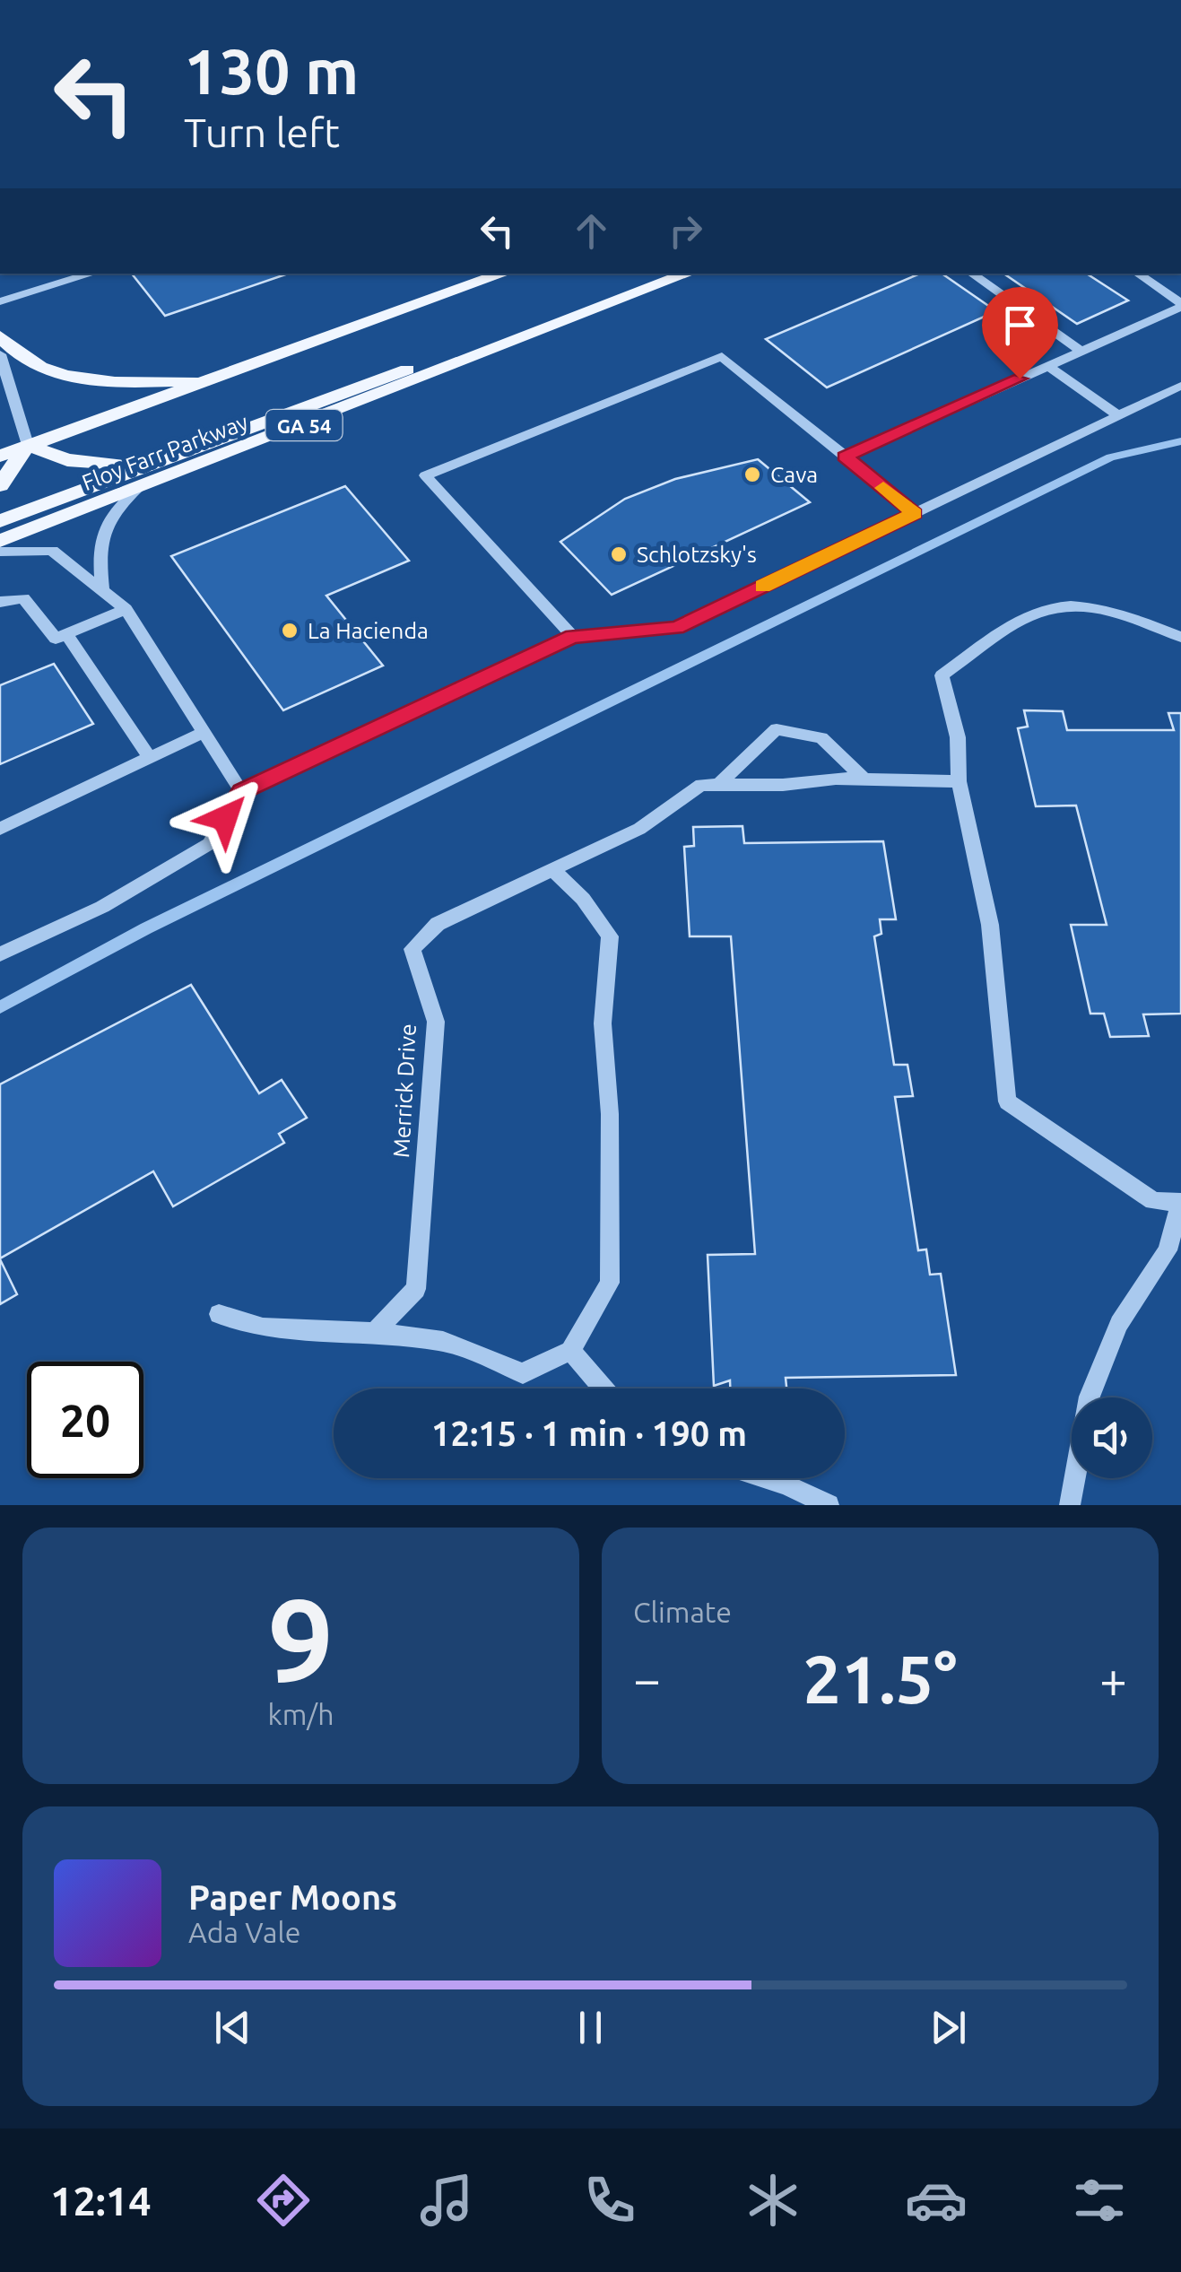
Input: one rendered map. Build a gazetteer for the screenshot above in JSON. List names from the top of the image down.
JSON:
{
  "streets": {
    "main road": ["GA 54", "Floy Farr Parkway"],
    "street": ["Merrick Drive"]
  },
  "places": ["Cava", "Schlotzsky's", "La Hacienda"],
  "page": {
    "turn": ["130 m", "Turn left"],
    "limit": "20",
    "trip": "12:15 · 1 min · 190 m",
    "tile": [
      ["9", "km/h"],
      "Climate"
    ],
    "heat": ["−", "21.5°", "+"],
    "song": ["Paper Moons", "Ada Vale"],
    "tabs": "12:14"
  }
}
